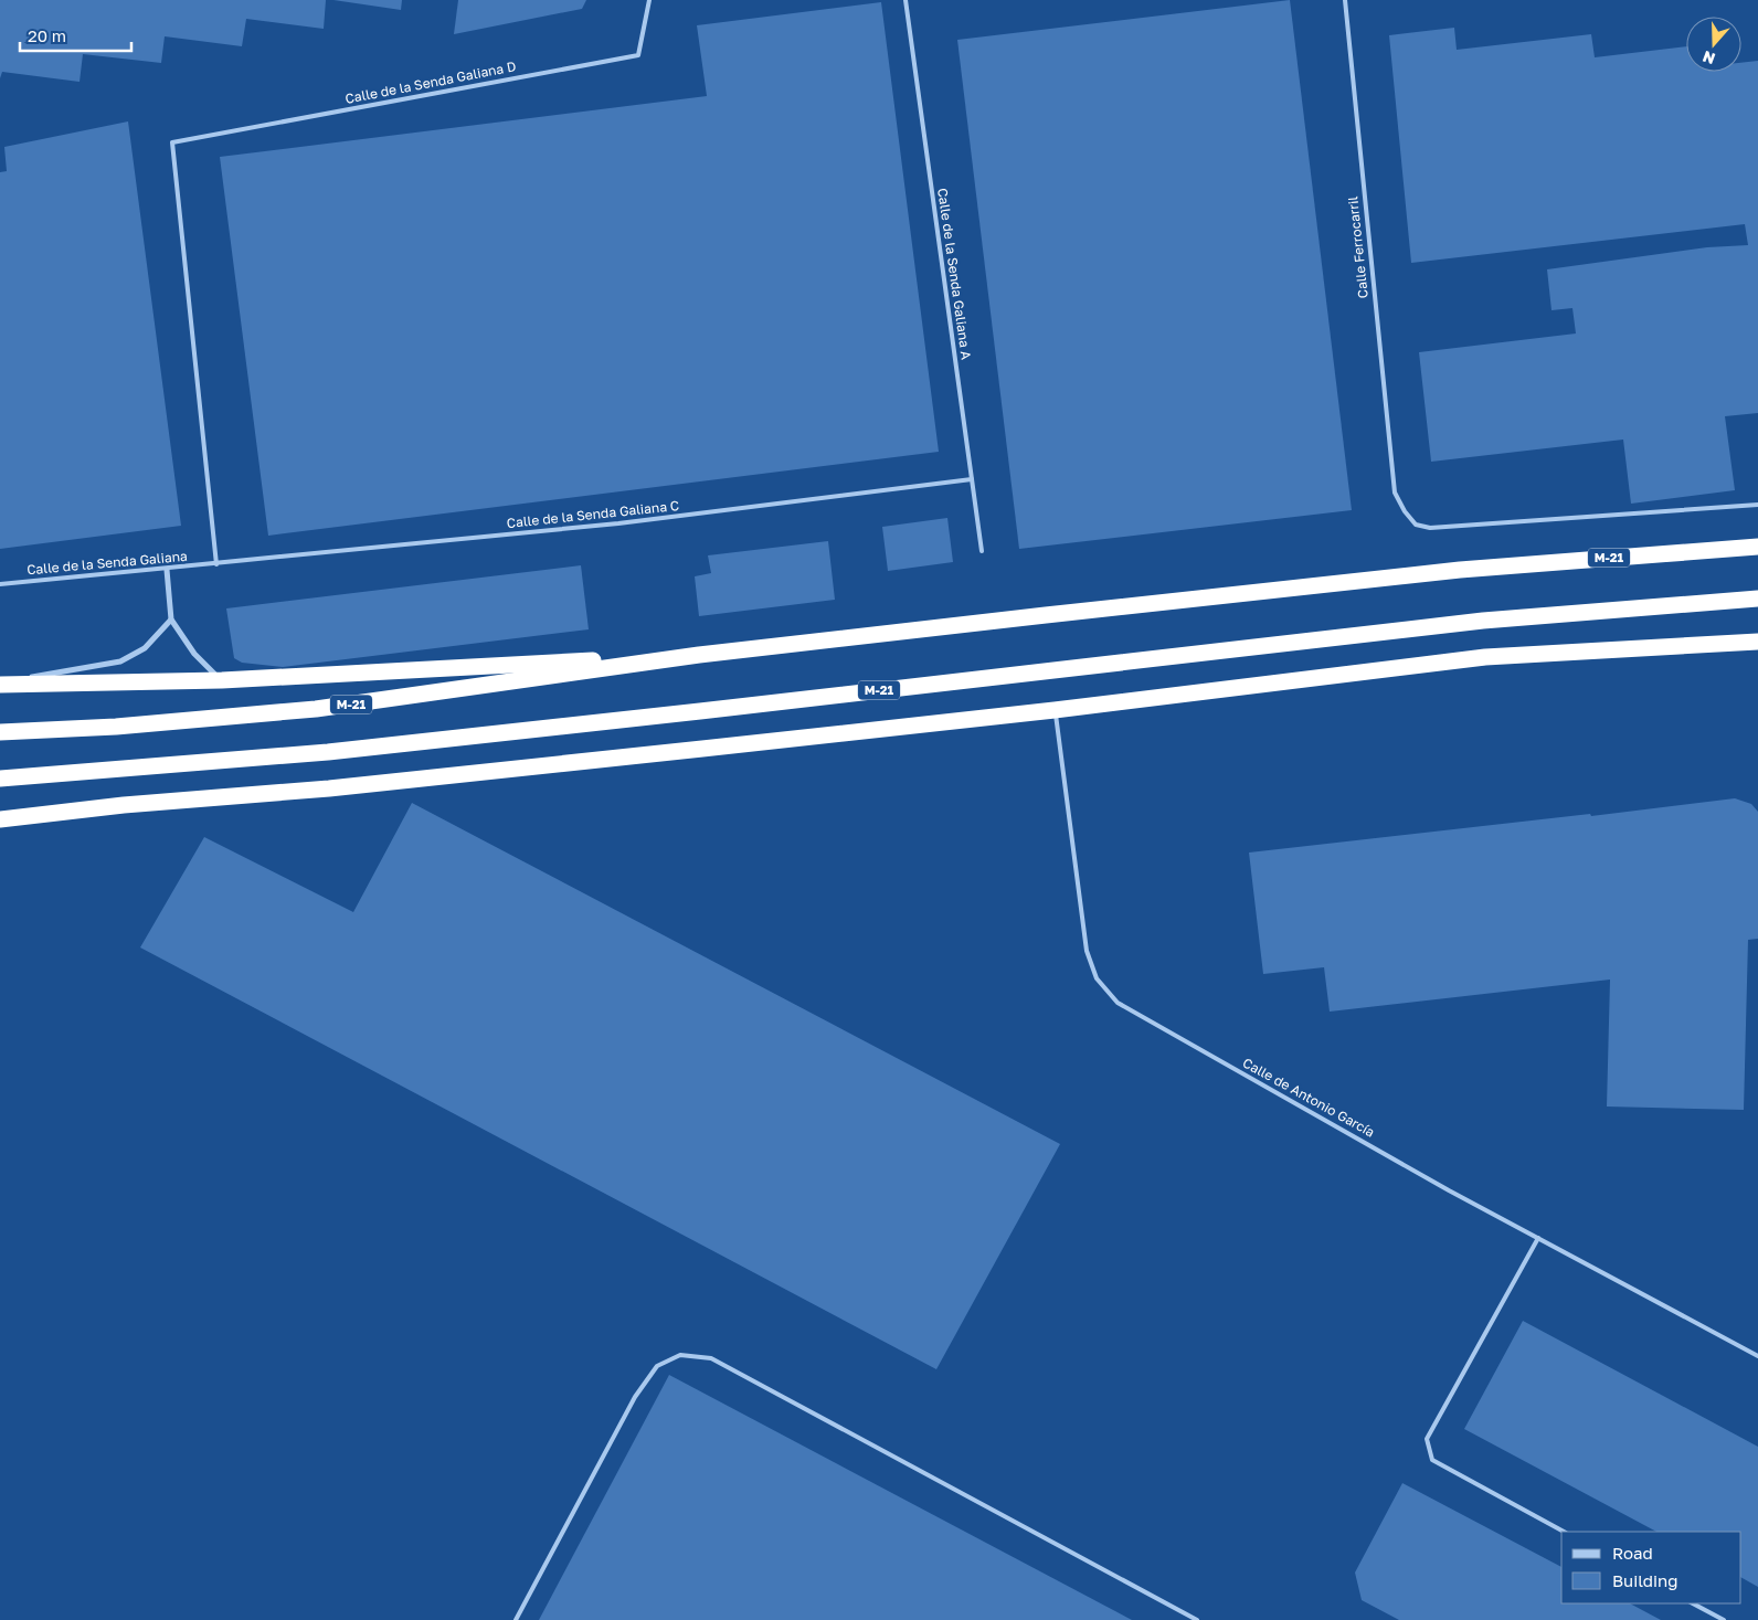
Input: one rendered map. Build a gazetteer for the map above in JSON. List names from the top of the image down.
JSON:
{
  "streets": {
    "highway": ["M-21"],
    "lane": [
      "Calle de la Senda Galiana D",
      "Calle Ferrocarril",
      "Calle de la Senda Galiana A",
      "Calle de la Senda Galiana C",
      "Calle de la Senda Galiana",
      "Calle de Antonio García"
    ]
  },
  "crossings": [
    ["Calle de la Senda Galiana D", "Calle de la Senda Galiana C"],
    ["Calle de la Senda Galiana D", "Calle de la Senda Galiana"],
    ["Calle de la Senda Galiana A", "Calle de la Senda Galiana C"],
    ["Calle de la Senda Galiana C", "Calle de la Senda Galiana"]
  ],
  "legend": ["Road", "Building"],
  "scale_bar": "20 m",
  "north": "bottom"
}
